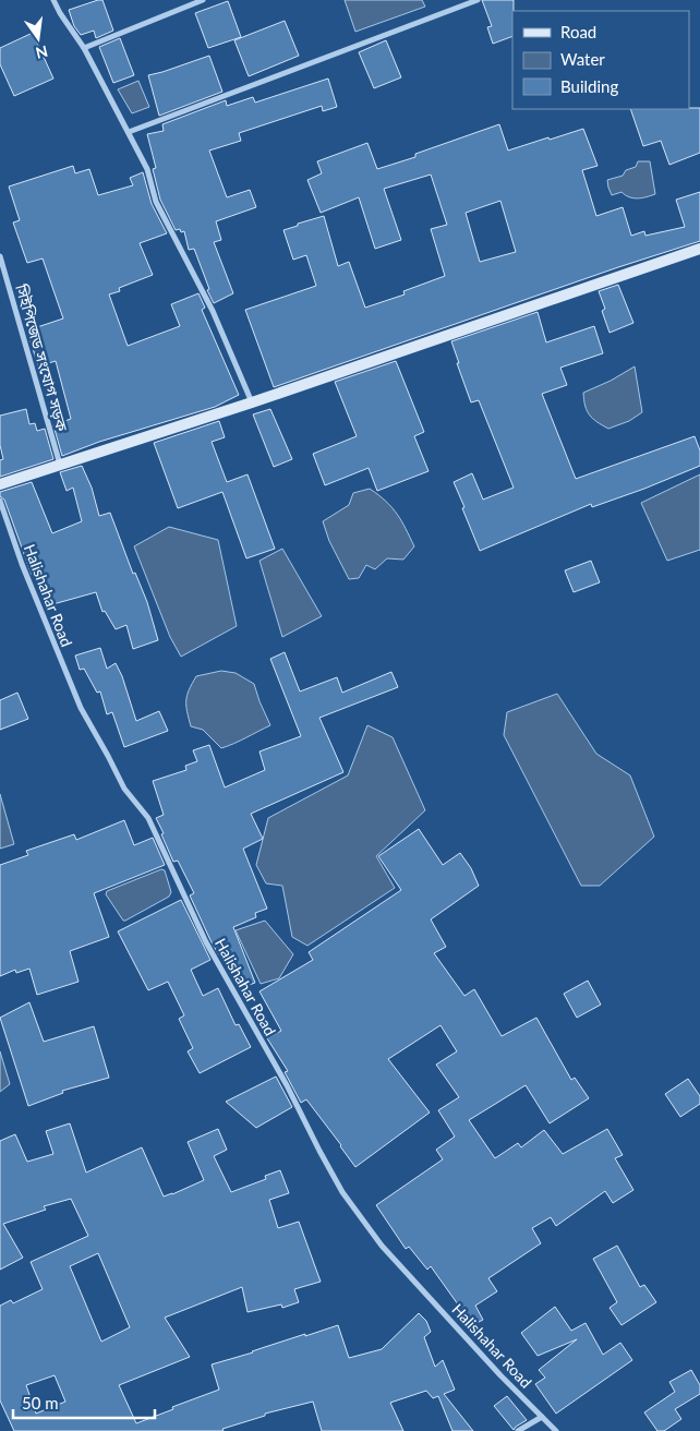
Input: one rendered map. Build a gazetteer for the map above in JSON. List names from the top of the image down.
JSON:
{
  "streets": {
    "street": ["সিইপিজেড সংযোগ সড়ক", "Halishahar Road"]
  },
  "legend": ["Road", "Water", "Building"],
  "scale_bar": "50 m",
  "north": "bottom"
}
